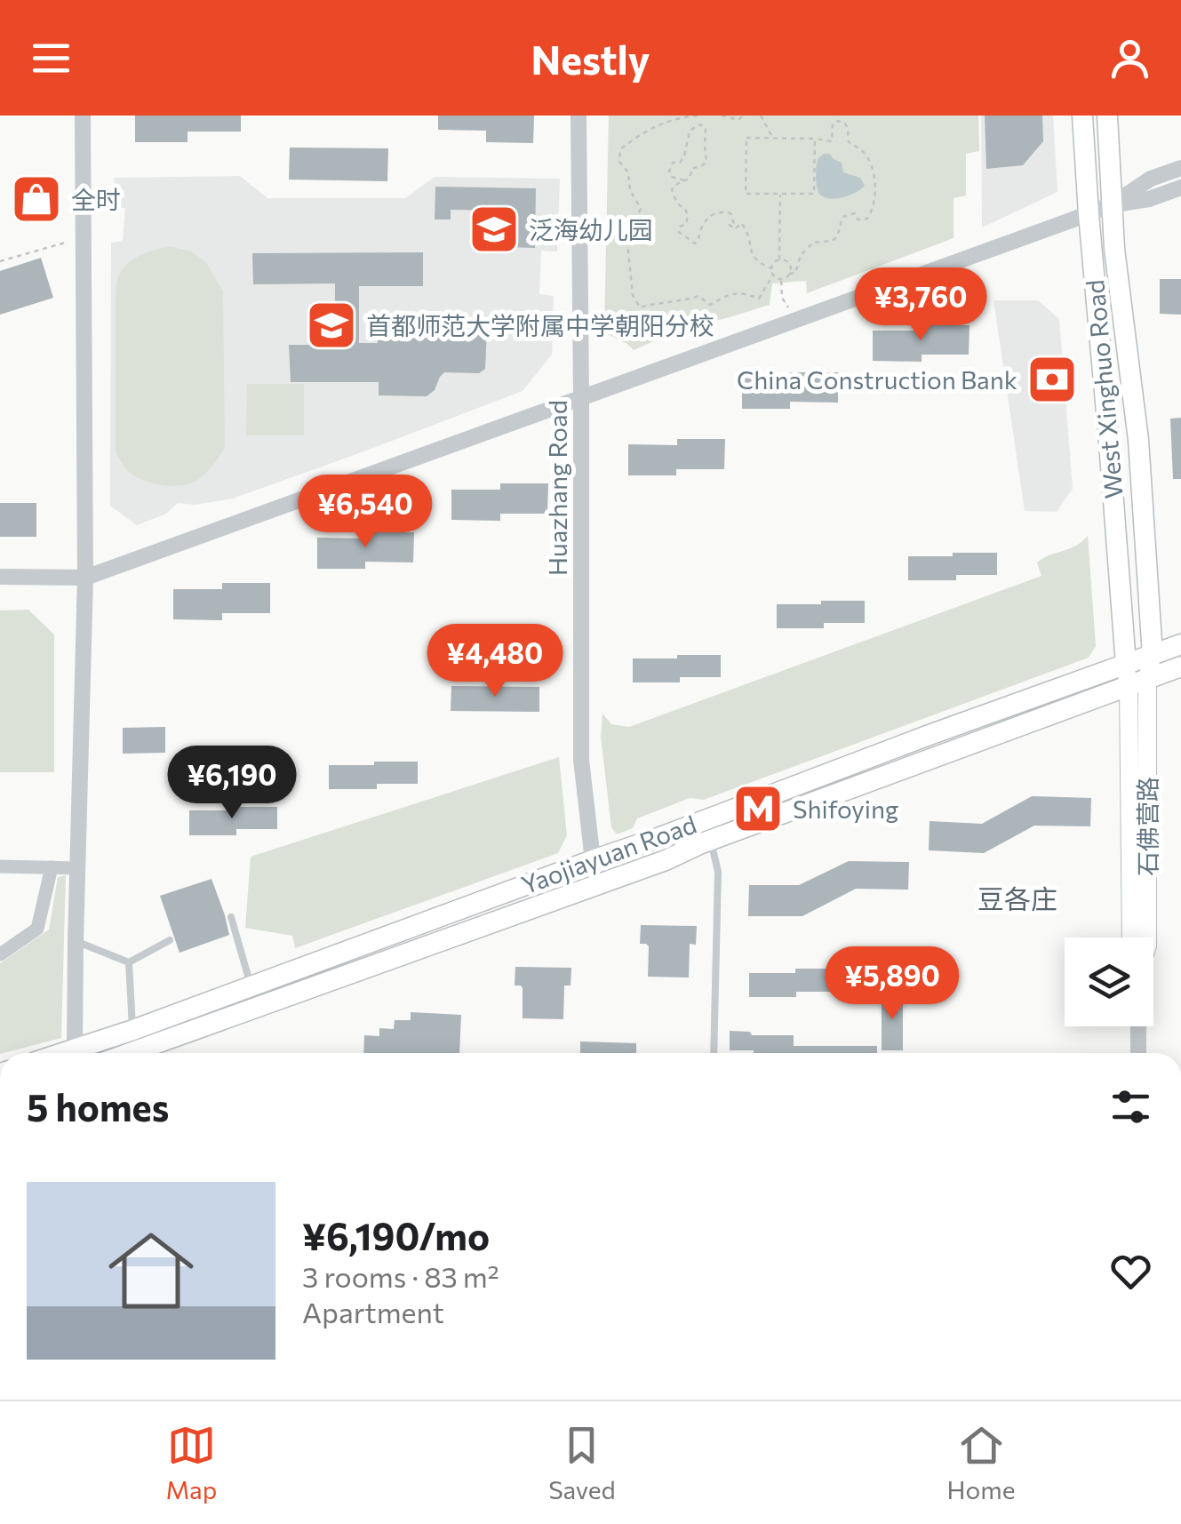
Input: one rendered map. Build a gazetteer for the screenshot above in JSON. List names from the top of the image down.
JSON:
{
  "streets": {
    "main road": ["West Xinghuo Road", "石佛营路", "Yaojiayuan Road"],
    "street": ["Huazhang Road"]
  },
  "crossings": [
    ["West Xinghuo Road", "Yaojiayuan Road"],
    ["Huazhang Road", "Yaojiayuan Road"],
    ["石佛营路", "Yaojiayuan Road"]
  ],
  "districts": ["豆各庄"],
  "places": {
    "shop": ["全时"],
    "school or university": ["泛海幼儿园", "首都师范大学附属中学朝阳分校"],
    "bank": ["China Construction Bank"],
    "metro station": ["Shifoying"]
  },
  "page": {
    "header": "Nestly",
    "price": [
      "¥3,760",
      "¥6,540",
      "¥4,480",
      "¥6,190",
      "¥5,890"
    ],
    "heading": "5 homes",
    "list": [
      {
        "name": "¥6,190/mo",
        "note": "3 rooms · 83 m² · Apartment"
      }
    ],
    "tabs": ["Map", "Saved", "Home"]
  }
}
